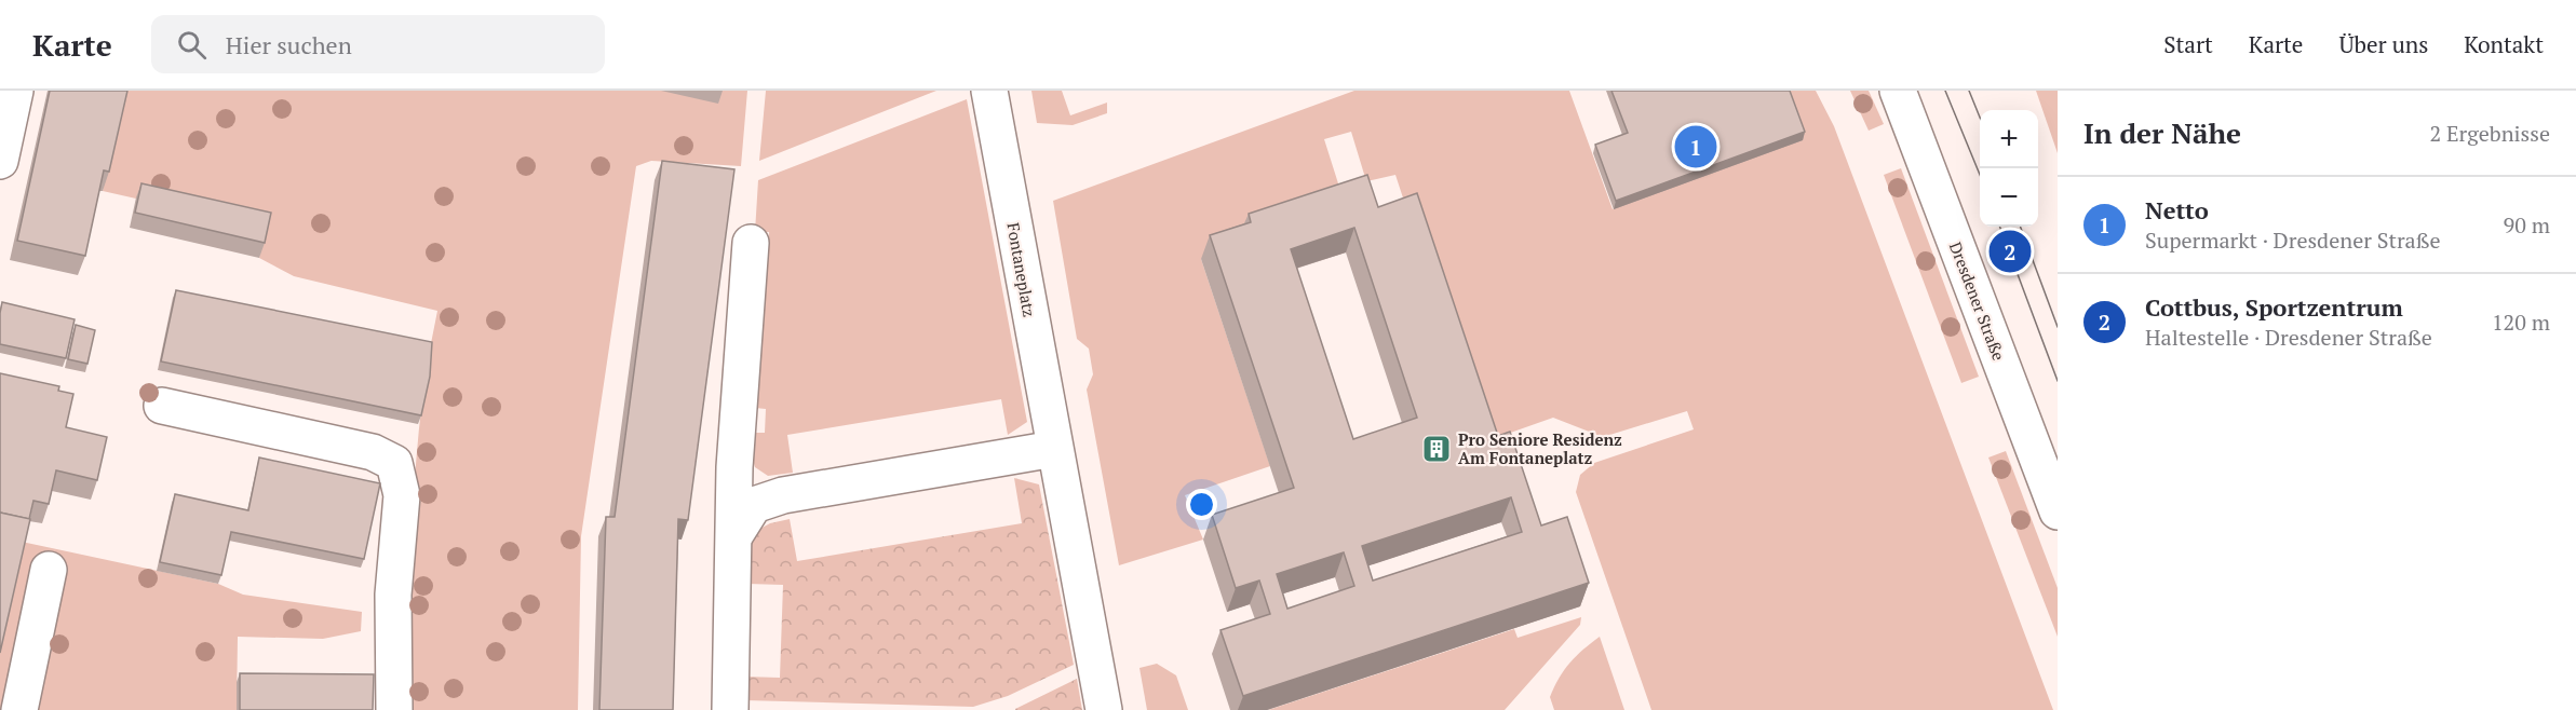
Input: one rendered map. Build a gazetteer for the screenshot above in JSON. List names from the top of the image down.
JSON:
{
  "streets": {
    "street": ["Fontaneplatz", "Dresdener Straße"]
  },
  "places": {
    "building": ["Pro Seniore Residenz Am Fontaneplatz"]
  },
  "page": {
    "header": "Karte",
    "search": "Hier suchen",
    "nav": [
      "Start",
      "Karte",
      "Über uns",
      "Kontakt"
    ],
    "heading": ["In der Nähe", "2 Ergebnisse"],
    "map_buttons": ["+", "−"],
    "pins": ["1", "2"],
    "list": [
      {
        "mark": "1",
        "name": "Netto",
        "note": "Supermarkt · Dresdener Straße",
        "value": "90 m"
      },
      {
        "mark": "2",
        "name": "Cottbus, Sportzentrum",
        "note": "Haltestelle · Dresdener Straße",
        "value": "120 m"
      }
    ]
  }
}
